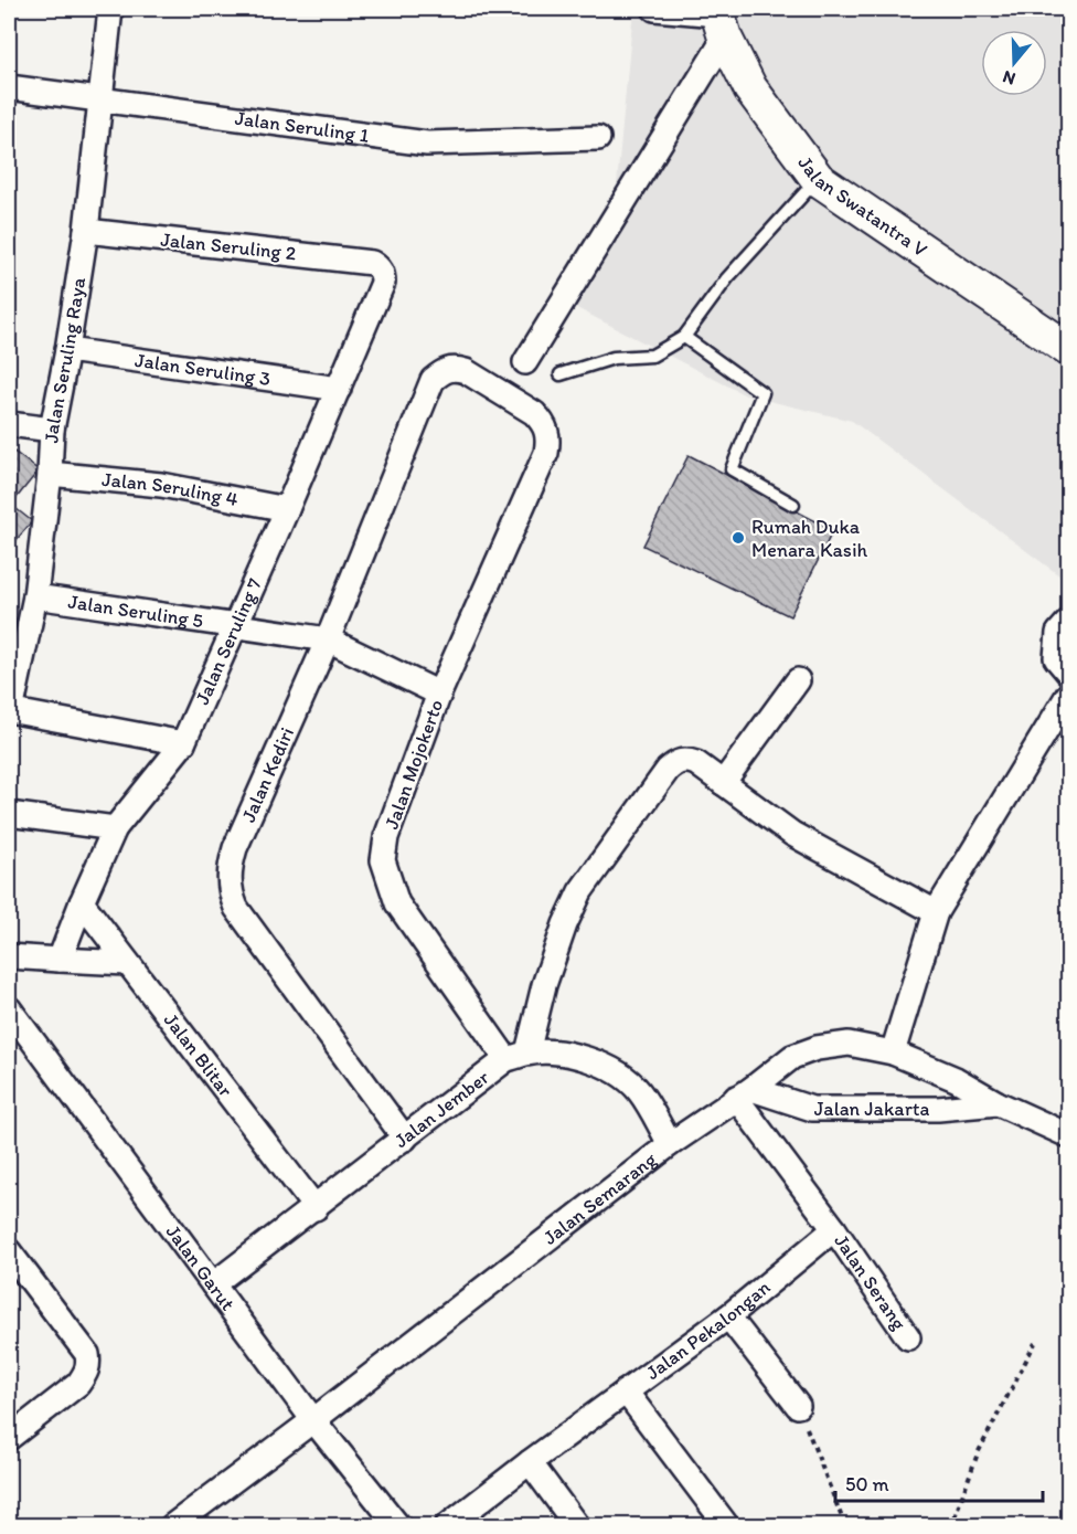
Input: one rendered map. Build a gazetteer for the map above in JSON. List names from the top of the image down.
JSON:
{
  "streets": {
    "main road": ["Jalan Swatantra V"],
    "street": [
      "Jalan Seruling 1",
      "Jalan Seruling 2",
      "Jalan Seruling Raya",
      "Jalan Seruling 3",
      "Jalan Seruling 4",
      "Jalan Seruling 5",
      "Jalan Seruling 7",
      "Jalan Mojokerto",
      "Jalan Kediri",
      "Jalan Blitar",
      "Jalan Jakarta",
      "Jalan Jember",
      "Jalan Semarang",
      "Jalan Garut",
      "Jalan Serang",
      "Jalan Pekalongan"
    ]
  },
  "crossings": [
    ["Jalan Seruling 1", "Jalan Seruling Raya"],
    ["Jalan Seruling 2", "Jalan Seruling Raya"],
    ["Jalan Seruling 2", "Jalan Seruling 7"],
    ["Jalan Seruling Raya", "Jalan Seruling 3"],
    ["Jalan Seruling Raya", "Jalan Seruling 4"],
    ["Jalan Seruling Raya", "Jalan Seruling 5"],
    ["Jalan Seruling 3", "Jalan Seruling 7"],
    ["Jalan Seruling 4", "Jalan Seruling 7"],
    ["Jalan Seruling 5", "Jalan Seruling 7"],
    ["Jalan Seruling 5", "Jalan Mojokerto"],
    ["Jalan Seruling 5", "Jalan Kediri"],
    ["Jalan Seruling 7", "Jalan Blitar"],
    ["Jalan Mojokerto", "Jalan Kediri"],
    ["Jalan Mojokerto", "Jalan Jember"],
    ["Jalan Kediri", "Jalan Jember"],
    ["Jalan Blitar", "Jalan Jember"],
    ["Jalan Jakarta", "Jalan Semarang"],
    ["Jalan Jember", "Jalan Garut"],
    ["Jalan Semarang", "Jalan Garut"],
    ["Jalan Serang", "Jalan Pekalongan"]
  ],
  "places": ["Rumah Duka Menara Kasih"],
  "scale_bar": "50 m",
  "north": "bottom"
}
